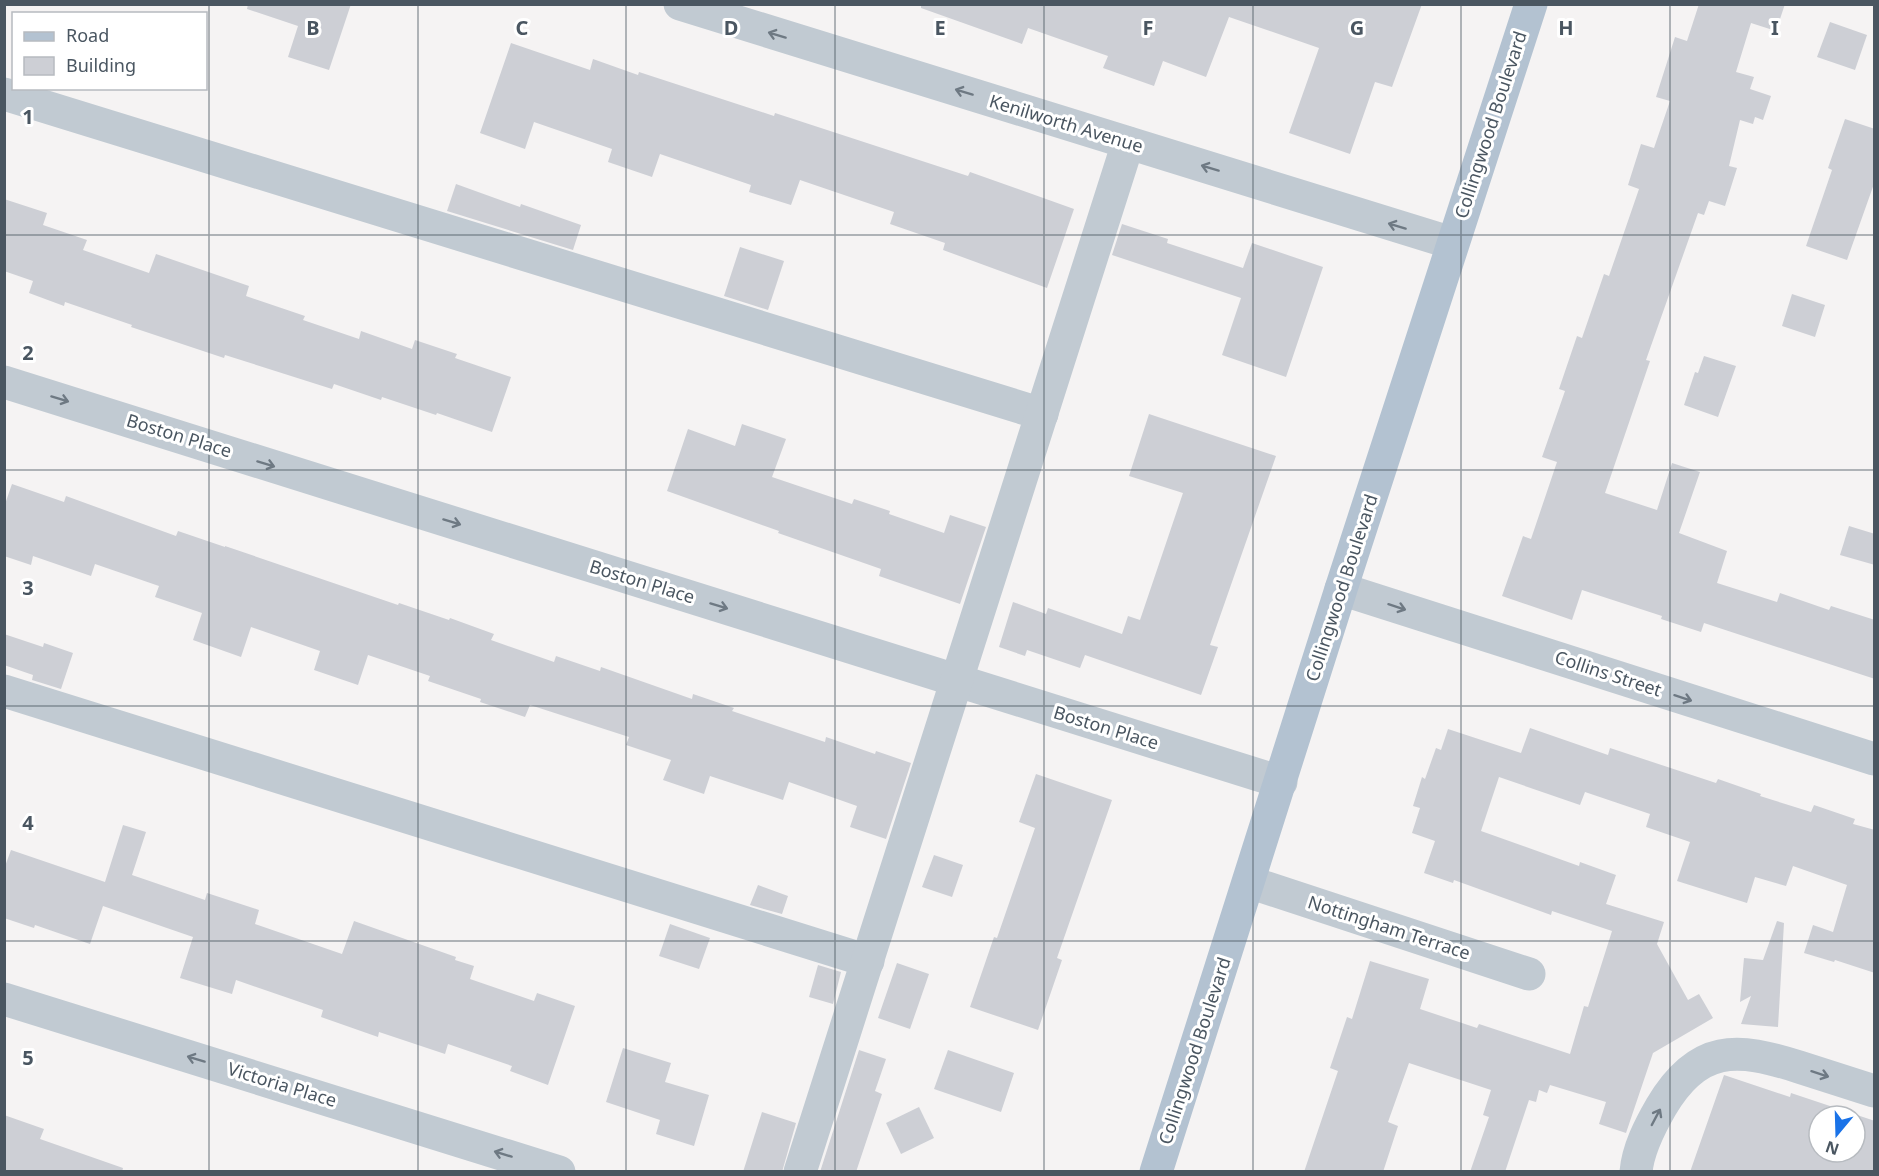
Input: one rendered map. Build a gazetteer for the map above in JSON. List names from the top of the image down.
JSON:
{
  "streets": {
    "main road": ["Collingwood Boulevard"],
    "street": [
      "Kenilworth Avenue",
      "Boston Place",
      "Collins Street",
      "Nottingham Terrace",
      "Victoria Place"
    ]
  },
  "crossings": [
    ["Kenilworth Avenue", "Collingwood Boulevard"],
    ["Collingwood Boulevard", "Boston Place"],
    ["Collingwood Boulevard", "Collins Street"],
    ["Collingwood Boulevard", "Nottingham Terrace"]
  ],
  "one_way": ["Collins Street"],
  "legend": ["Road", "Building"],
  "north": "bottom",
  "grid": {
    "columns": [
      "B",
      "C",
      "D",
      "E",
      "F",
      "G",
      "H",
      "I"
    ],
    "rows": [
      "1",
      "2",
      "3",
      "4",
      "5"
    ]
  }
}
